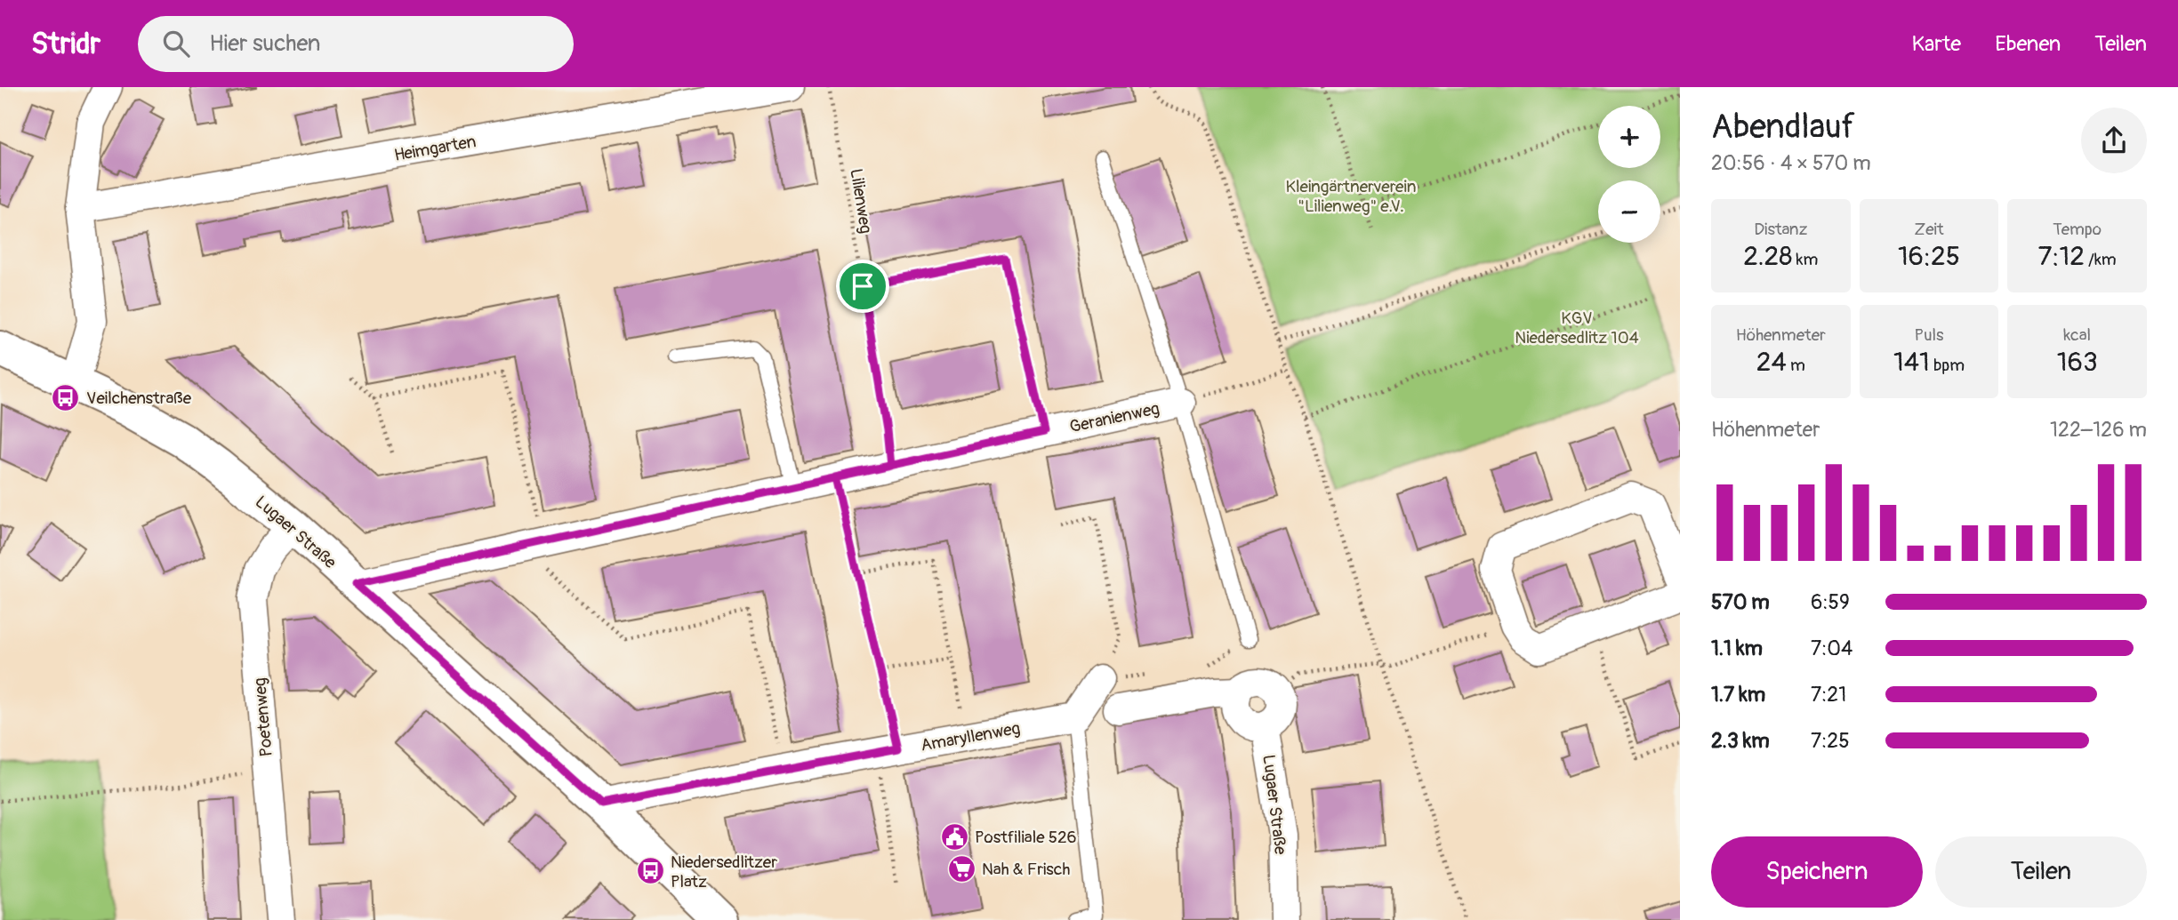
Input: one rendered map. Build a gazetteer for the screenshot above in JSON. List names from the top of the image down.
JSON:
{
  "streets": {
    "street": [
      "Heimgarten",
      "Geranienweg",
      "Lugaer Straße",
      "Poetenweg",
      "Amaryllenweg"
    ],
    "path": ["Lilienweg"]
  },
  "crossings": [
    ["Lilienweg", "Geranienweg"],
    ["Geranienweg", "Lugaer Straße"],
    ["Lugaer Straße", "Poetenweg"],
    ["Lugaer Straße", "Amaryllenweg"]
  ],
  "parks": ["Kleingärtnerverein \"Lilienweg\" e.V.", "KGV Niedersedlitz 104"],
  "places": {
    "bus stop": ["Veilchenstraße", "Niedersedlitzer Platz"],
    "public building": ["Postfiliale 526"],
    "supermarket": ["Nah & Frisch"]
  },
  "page": {
    "header": "Stridr",
    "search": "Hier suchen",
    "nav": ["Karte", "Ebenen", "Teilen"],
    "heading": ["Abendlauf", "20:56 · 4 × 570 m"],
    "map_buttons": ["+", "−"],
    "stats": [
      ["Distanz", "2.28 km"],
      ["Zeit", "16:25"],
      ["Tempo", "7:12 /km"],
      ["Höhenmeter", "24 m"],
      ["Puls", "141 bpm"],
      ["kcal", "163"]
    ],
    "chart": ["Höhenmeter", "122–126 m"],
    "list": [
      {
        "name": "570 m",
        "note": "6:59"
      },
      {
        "name": "1.1 km",
        "note": "7:04"
      },
      {
        "name": "1.7 km",
        "note": "7:21"
      },
      {
        "name": "2.3 km",
        "note": "7:25"
      }
    ],
    "buttons": ["Speichern", "Teilen"]
  }
}
